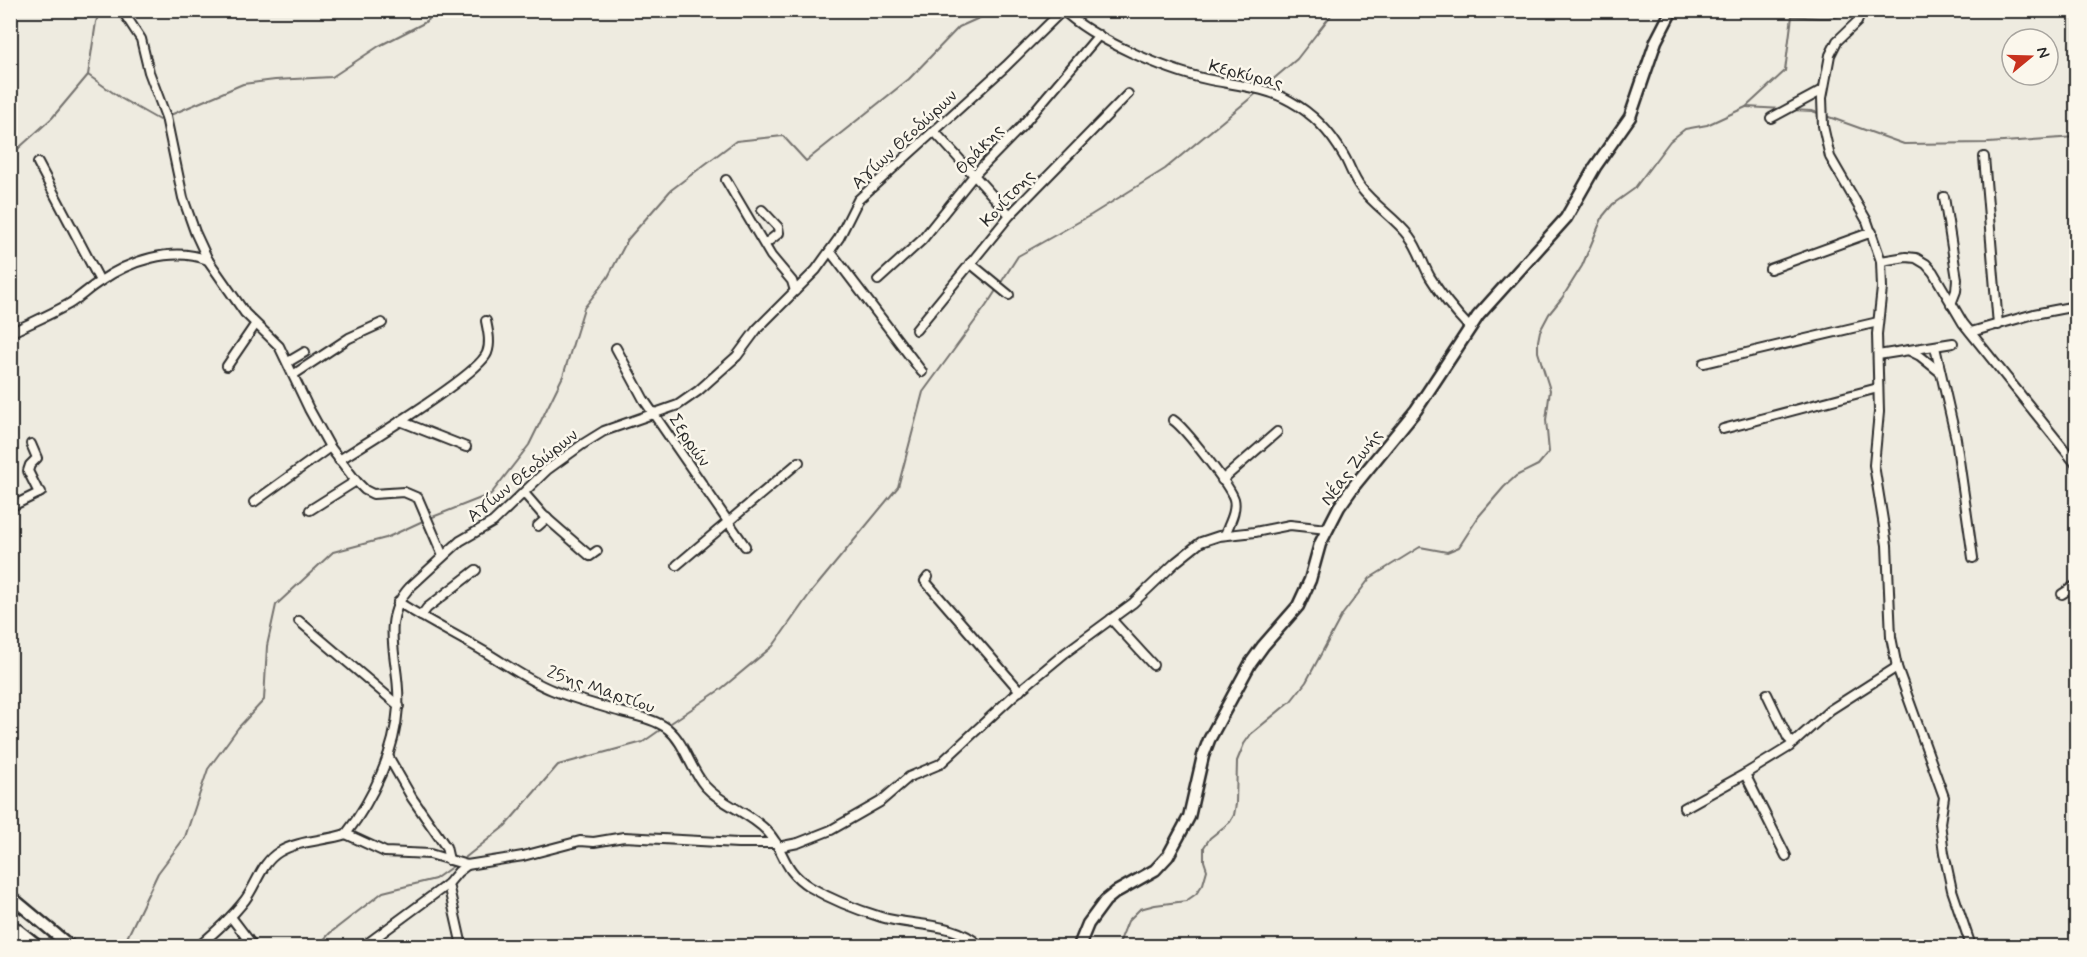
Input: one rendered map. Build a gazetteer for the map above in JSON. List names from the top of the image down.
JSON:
{
  "streets": {
    "street": [
      "Κερκύρας",
      "Αγίων Θεοδώρων",
      "Θράκης",
      "Κονίτσης",
      "Σερρών",
      "Νέας Ζωής",
      "25ης Μαρτίου"
    ]
  },
  "crossings": [
    ["Κερκύρας", "Αγίων Θεοδώρων"],
    ["Κερκύρας", "Θράκης"],
    ["Κερκύρας", "Νέας Ζωής"],
    ["Αγίων Θεοδώρων", "Σερρών"],
    ["Αγίων Θεοδώρων", "25ης Μαρτίου"]
  ],
  "north": "right"
}
